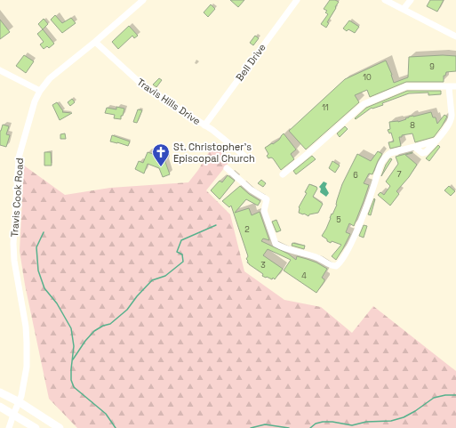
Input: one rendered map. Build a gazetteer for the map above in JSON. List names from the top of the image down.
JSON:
{
  "streets": {
    "street": ["Bell Drive", "Travis Hills Drive", "Travis Cook Road"]
  },
  "crossings": [
    ["Bell Drive", "Travis Hills Drive"],
    ["Travis Hills Drive", "Travis Cook Road"]
  ],
  "places": {
    "church": ["St. Christopher’s Episcopal Church"]
  },
  "house_numbers": [
    "9",
    "10",
    "11",
    "8",
    "7",
    "6",
    "5",
    "2",
    "3",
    "4"
  ]
}
